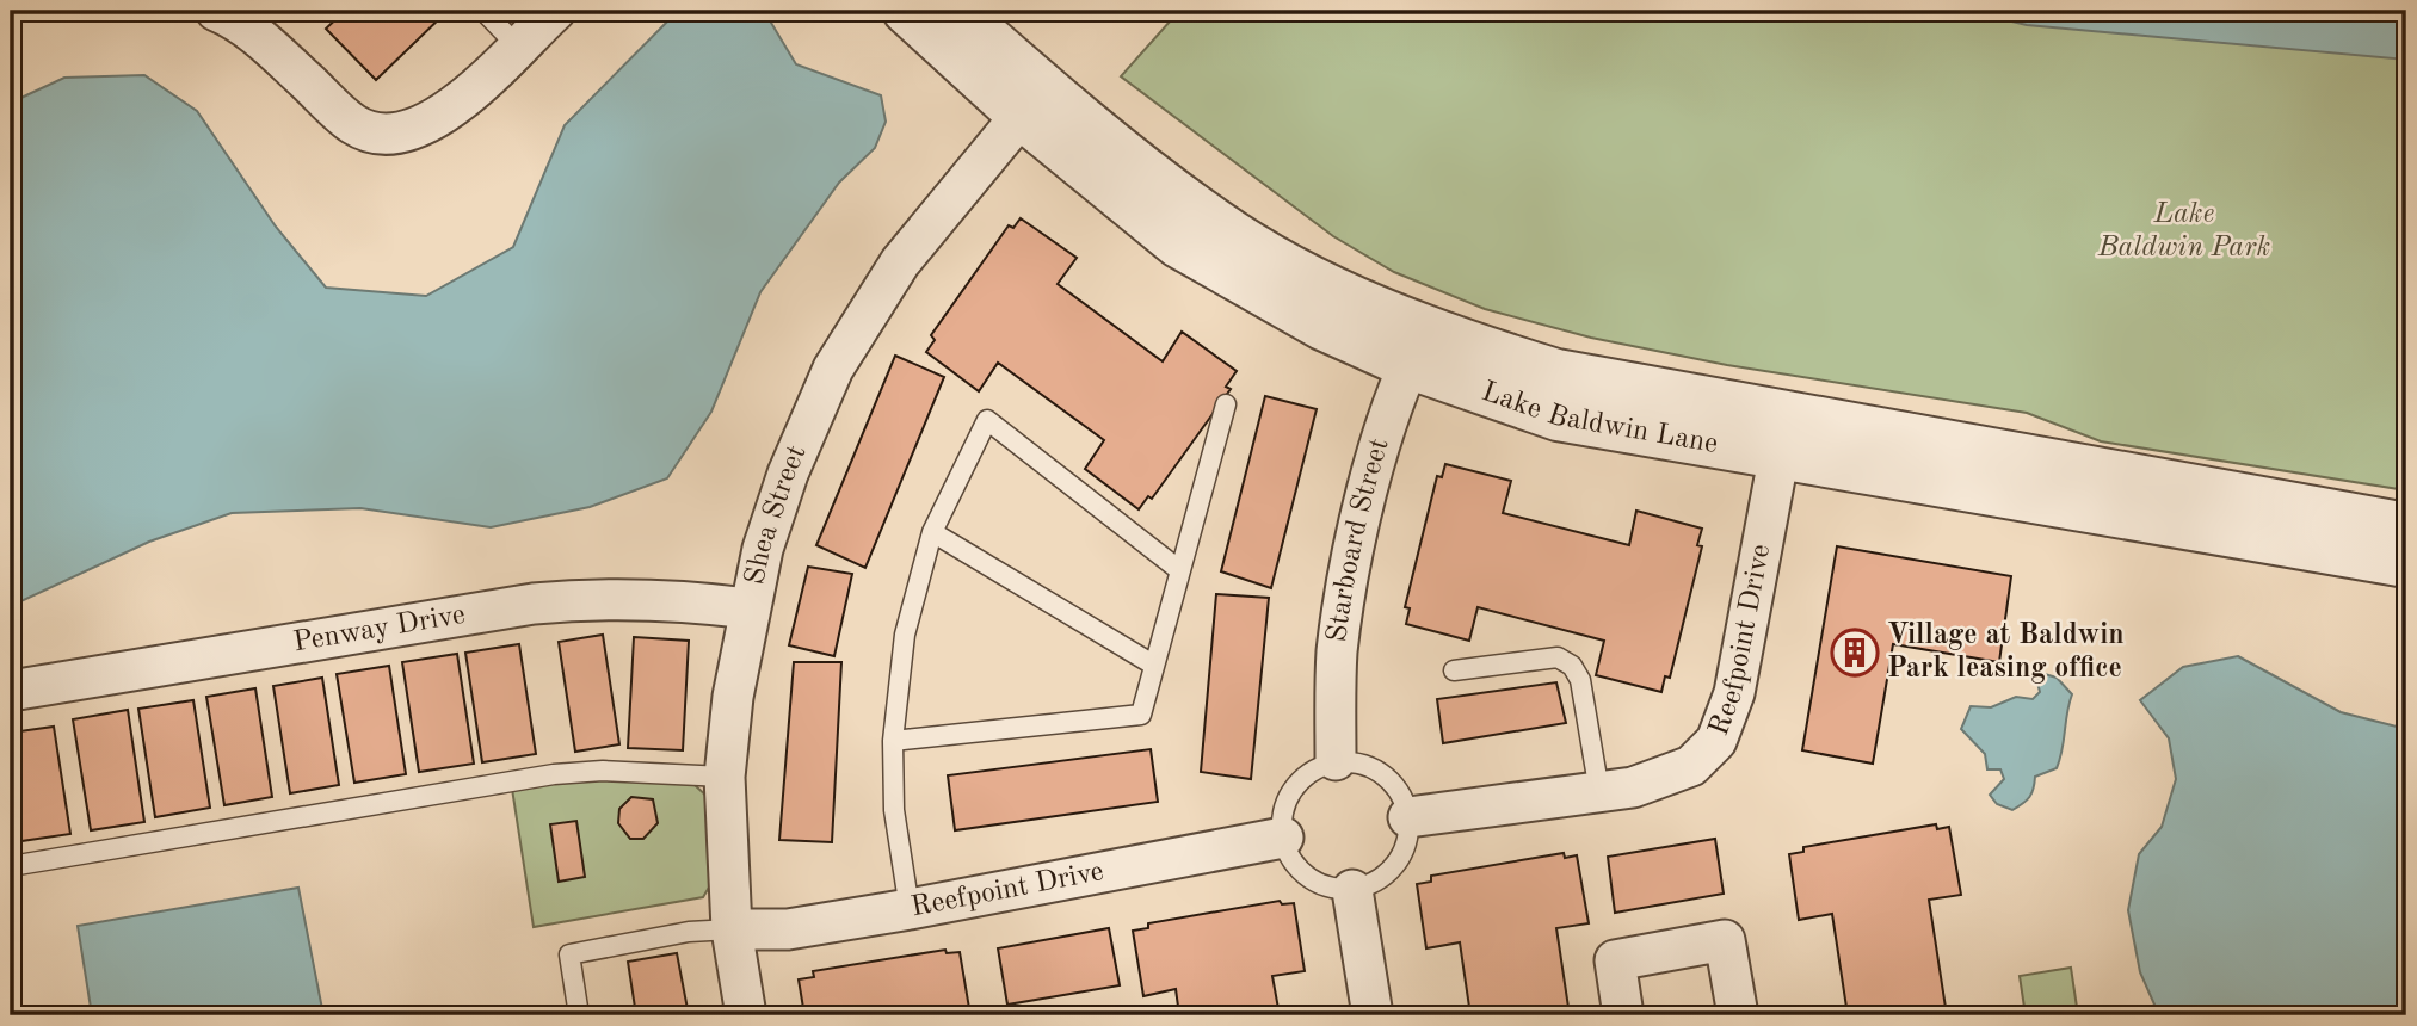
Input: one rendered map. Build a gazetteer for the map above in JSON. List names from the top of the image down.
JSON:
{
  "streets": {
    "street": [
      "Lake Baldwin Lane",
      "Shea Street",
      "Starboard Street",
      "Penway Drive",
      "Reefpoint Drive"
    ]
  },
  "crossings": [
    ["Lake Baldwin Lane", "Shea Street"],
    ["Lake Baldwin Lane", "Starboard Street"],
    ["Lake Baldwin Lane", "Reefpoint Drive"],
    ["Shea Street", "Penway Drive"],
    ["Shea Street", "Reefpoint Drive"],
    ["Starboard Street", "Reefpoint Drive"]
  ],
  "parks": ["Lake Baldwin Park"],
  "places": {
    "building": ["Village at Baldwin Park leasing office"]
  }
}
